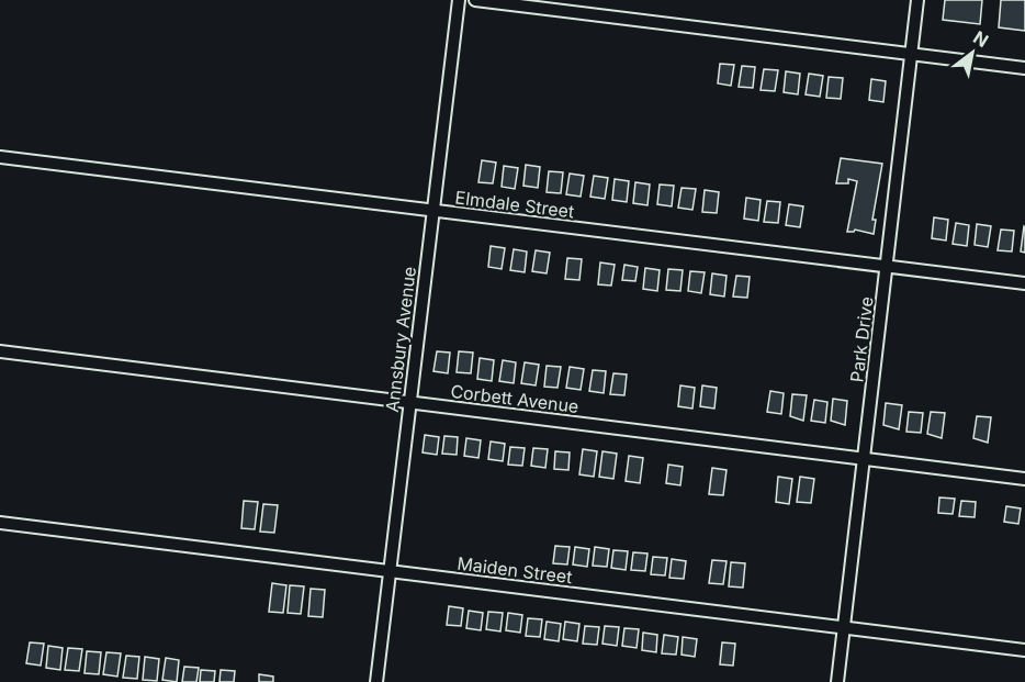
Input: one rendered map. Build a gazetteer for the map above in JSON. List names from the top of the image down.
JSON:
{
  "streets": {
    "street": [
      "Elmdale Street",
      "Annsbury Avenue",
      "Park Drive",
      "Corbett Avenue",
      "Maiden Street"
    ]
  },
  "crossings": [
    ["Elmdale Street", "Annsbury Avenue"],
    ["Elmdale Street", "Park Drive"],
    ["Annsbury Avenue", "Corbett Avenue"],
    ["Annsbury Avenue", "Maiden Street"],
    ["Park Drive", "Corbett Avenue"],
    ["Park Drive", "Maiden Street"]
  ],
  "north": "top right"
}
